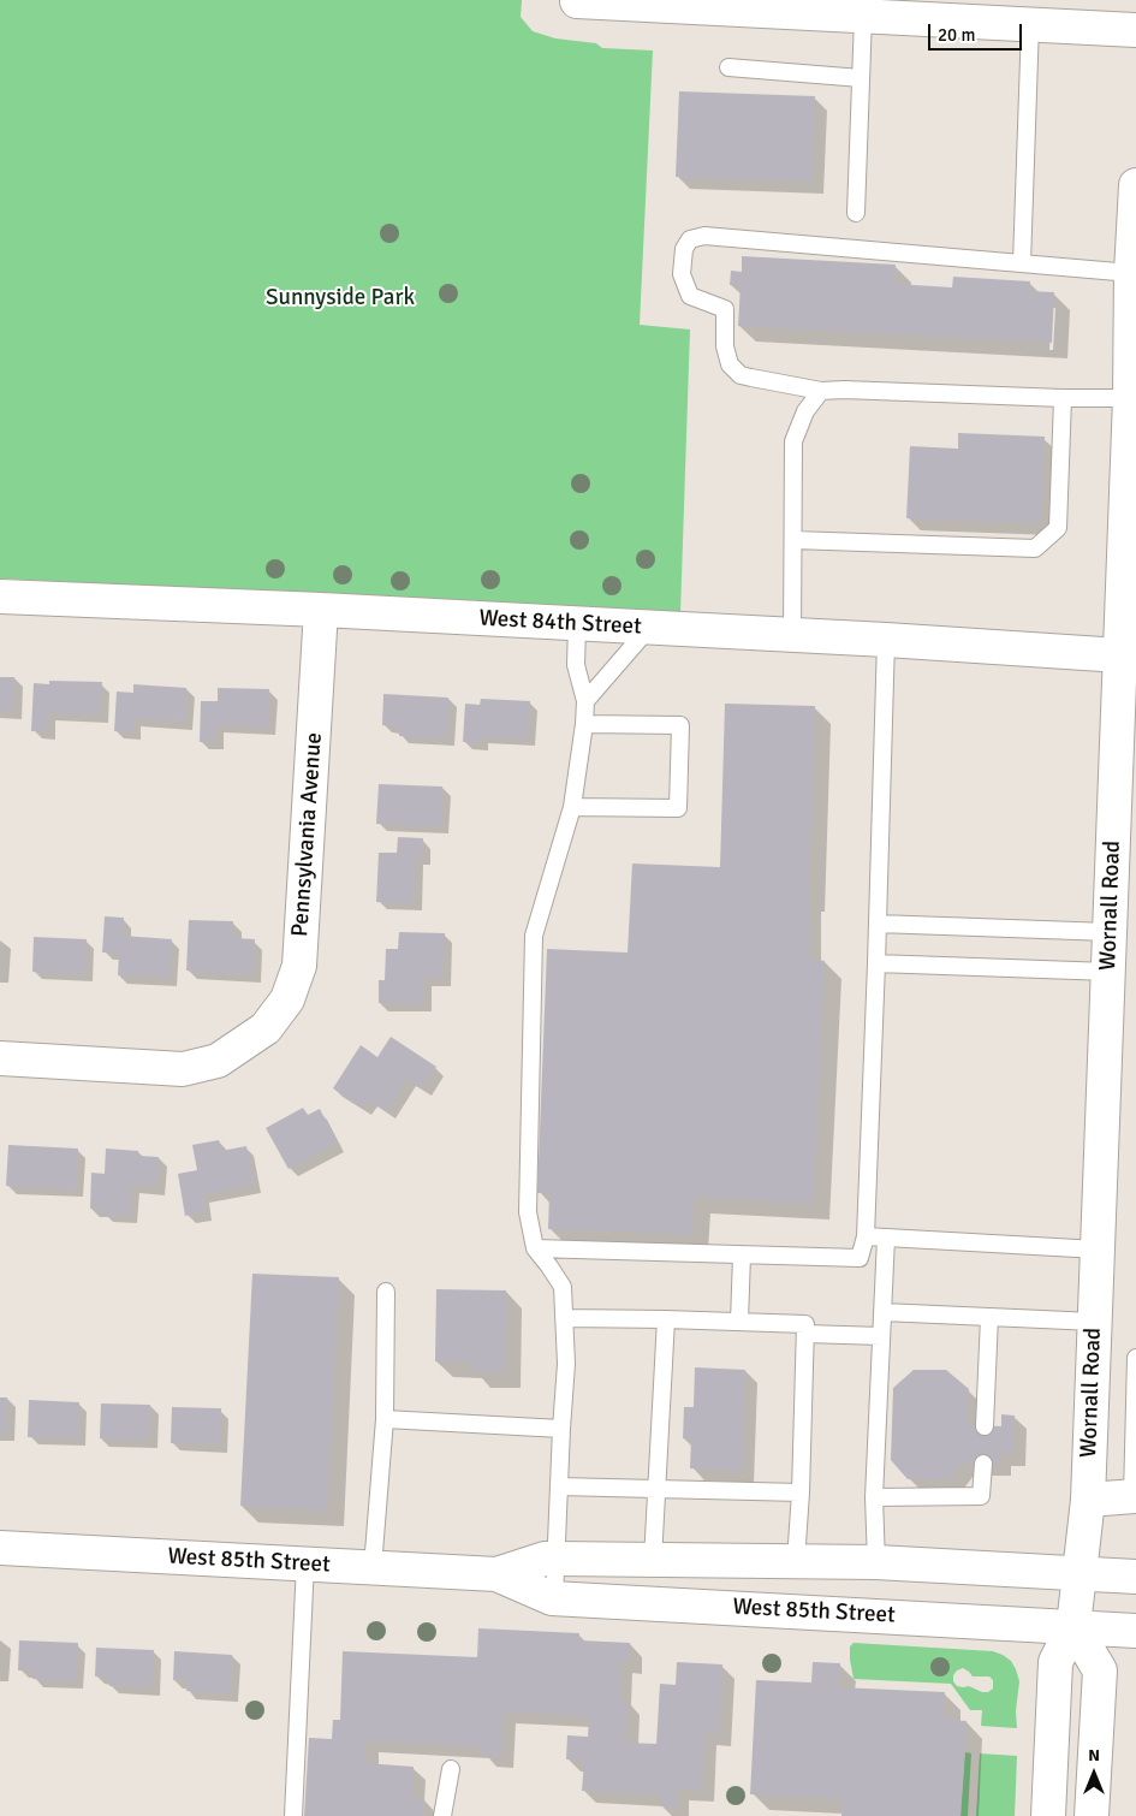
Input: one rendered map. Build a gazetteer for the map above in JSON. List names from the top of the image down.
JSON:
{
  "streets": {
    "main road": [
      "West 84th Street",
      "Pennsylvania Avenue",
      "Wornall Road",
      "West 85th Street"
    ]
  },
  "crossings": [
    ["West 84th Street", "Pennsylvania Avenue"],
    ["West 84th Street", "Wornall Road"],
    ["Wornall Road", "West 85th Street"]
  ],
  "parks": ["Sunnyside Park"],
  "scale_bar": "20 m",
  "north": "top"
}
